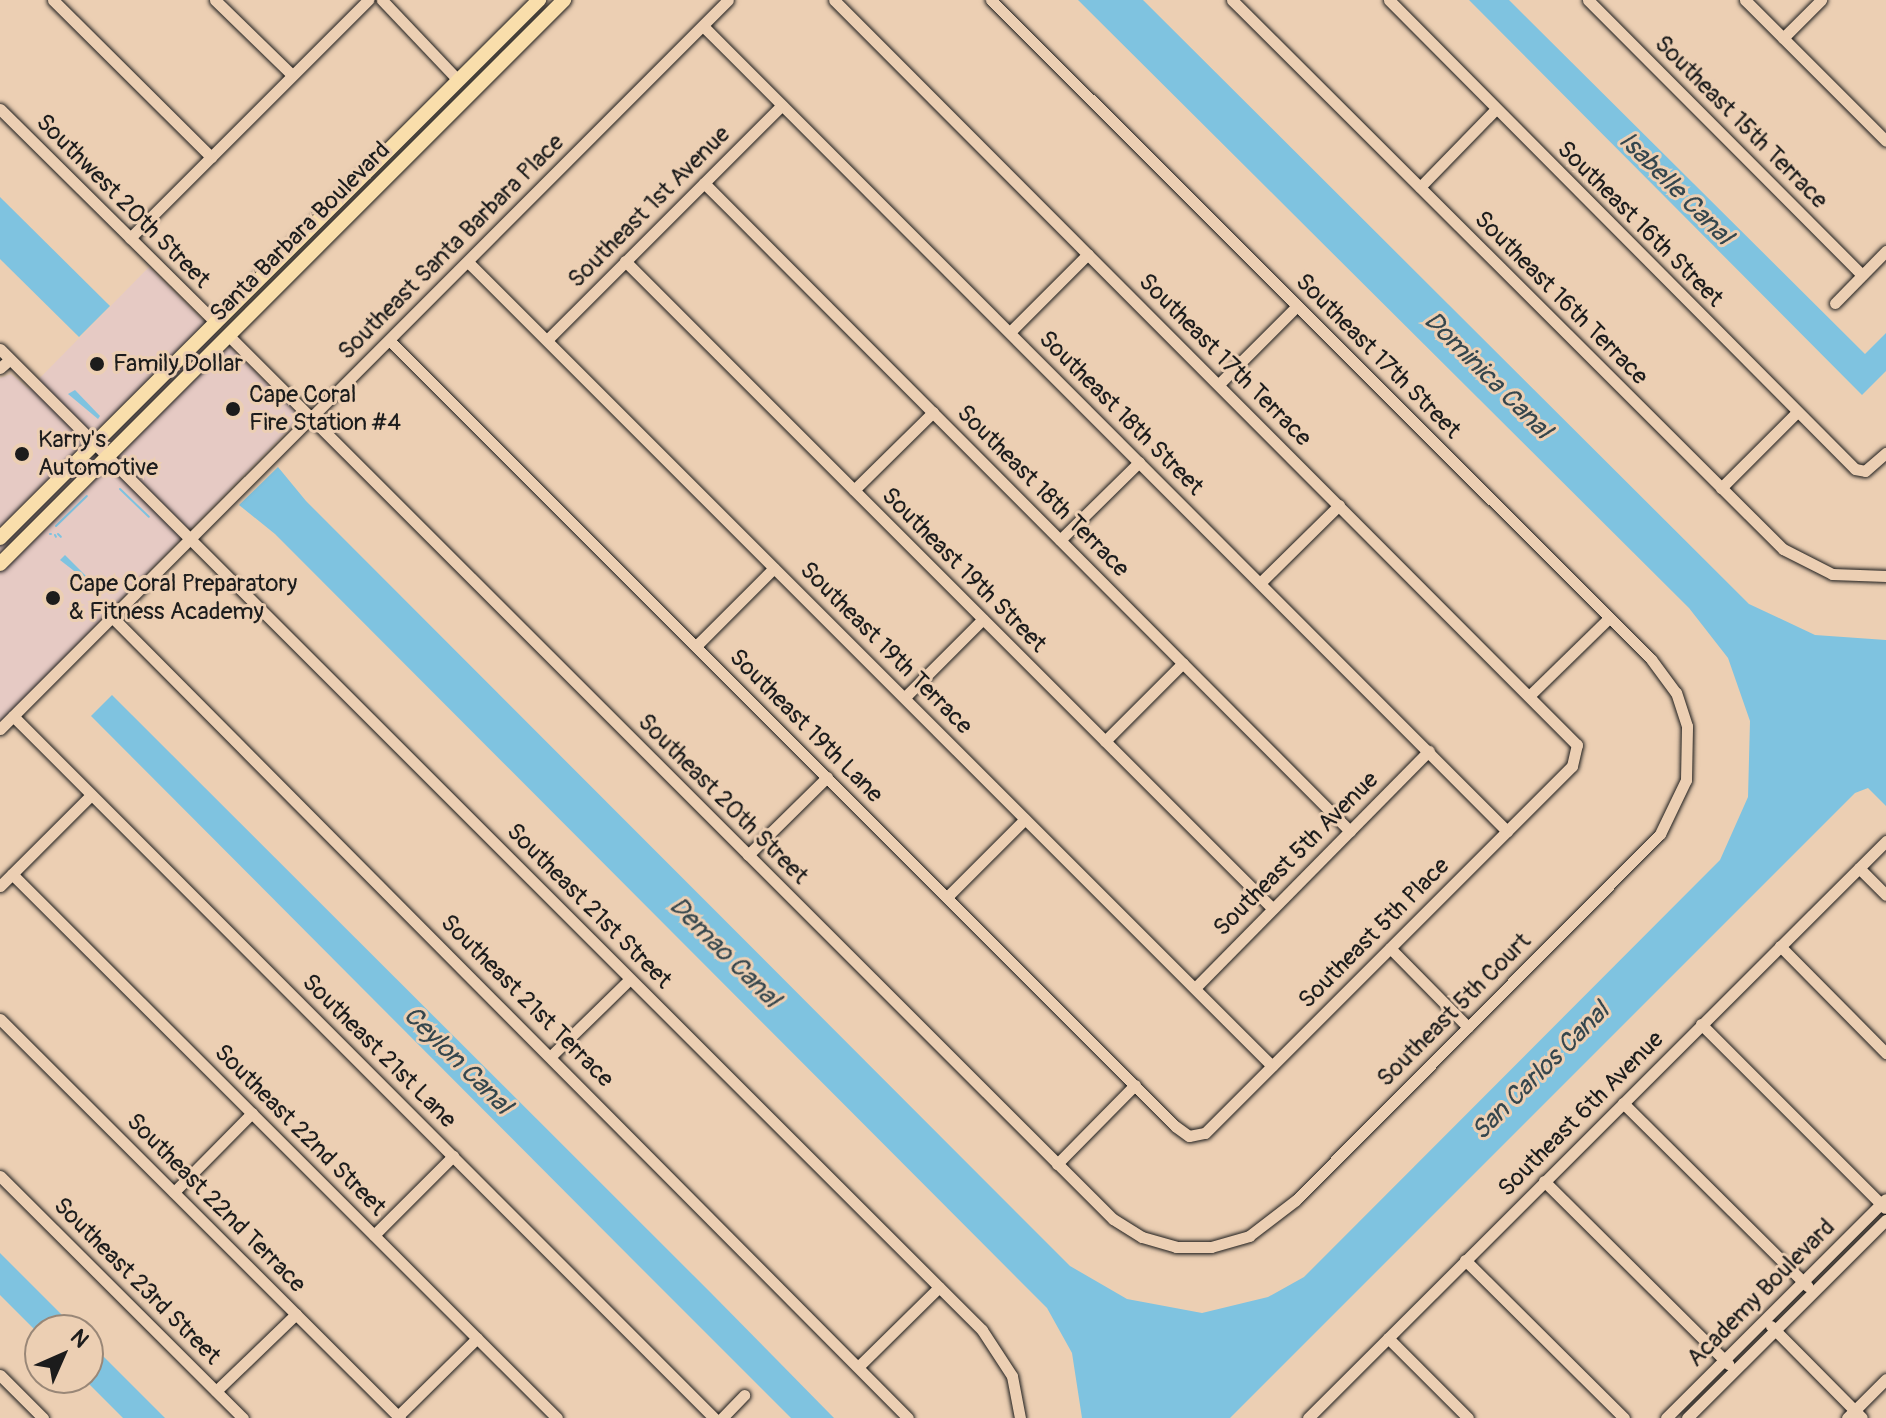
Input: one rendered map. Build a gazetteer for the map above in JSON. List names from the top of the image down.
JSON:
{
  "streets": {
    "main road": ["Santa Barbara Boulevard"],
    "street": [
      "Southeast 15th Terrace",
      "Southwest 20th Street",
      "Southeast 1st Avenue",
      "Southeast 16th Street",
      "Southeast Santa Barbara Place",
      "Southeast 16th Terrace",
      "Southeast 17th Street",
      "Southeast 17th Terrace",
      "Southeast 18th Street",
      "Southeast 18th Terrace",
      "Southeast 19th Street",
      "Southeast 19th Terrace",
      "Southeast 19th Lane",
      "Southeast 20th Street",
      "Southeast 5th Avenue",
      "Southeast 21st Street",
      "Southeast 5th Place",
      "Southeast 21st Terrace",
      "Southeast 5th Court",
      "Southeast 21st Lane",
      "Southeast 6th Avenue",
      "Southeast 22nd Street",
      "Southeast 22nd Terrace",
      "Southeast 23rd Street",
      "Academy Boulevard"
    ]
  },
  "crossings": [
    ["Southwest 20th Street", "Santa Barbara Boulevard"],
    ["Southeast 1st Avenue", "Southeast 18th Street"],
    ["Southeast 1st Avenue", "Southeast 18th Terrace"],
    ["Southeast 1st Avenue", "Southeast 19th Street"],
    ["Southeast 1st Avenue", "Southeast 19th Terrace"],
    ["Santa Barbara Boulevard", "Southeast 20th Street"],
    ["Santa Barbara Boulevard", "Southeast 21st Street"],
    ["Southeast Santa Barbara Place", "Southeast 18th Street"],
    ["Southeast Santa Barbara Place", "Southeast 19th Terrace"],
    ["Southeast Santa Barbara Place", "Southeast 19th Lane"],
    ["Southeast Santa Barbara Place", "Southeast 20th Street"],
    ["Southeast Santa Barbara Place", "Southeast 21st Street"],
    ["Southeast Santa Barbara Place", "Southeast 21st Terrace"],
    ["Southeast Santa Barbara Place", "Southeast 21st Lane"],
    ["Southeast 17th Street", "Southeast 5th Court"],
    ["Southeast 17th Terrace", "Southeast 5th Place"],
    ["Southeast 18th Street", "Southeast 5th Avenue"],
    ["Southeast 18th Street", "Southeast 5th Place"],
    ["Southeast 18th Terrace", "Southeast 5th Avenue"],
    ["Southeast 19th Street", "Southeast 5th Avenue"],
    ["Southeast 19th Terrace", "Southeast 5th Avenue"],
    ["Southeast 19th Terrace", "Southeast 5th Place"],
    ["Southeast 19th Lane", "Southeast 5th Place"],
    ["Southeast 20th Street", "Southeast 5th Court"]
  ],
  "water": [
    "Isabelle Canal",
    "Dominica Canal",
    "Demao Canal",
    "Ceylon Canal",
    "San Carlos Canal"
  ],
  "places": [
    "Family Dollar",
    "Cape Coral Fire Station #4",
    "Karry's Automotive",
    "Cape Coral Preparatory & Fitness Academy"
  ],
  "north": "top right"
}
